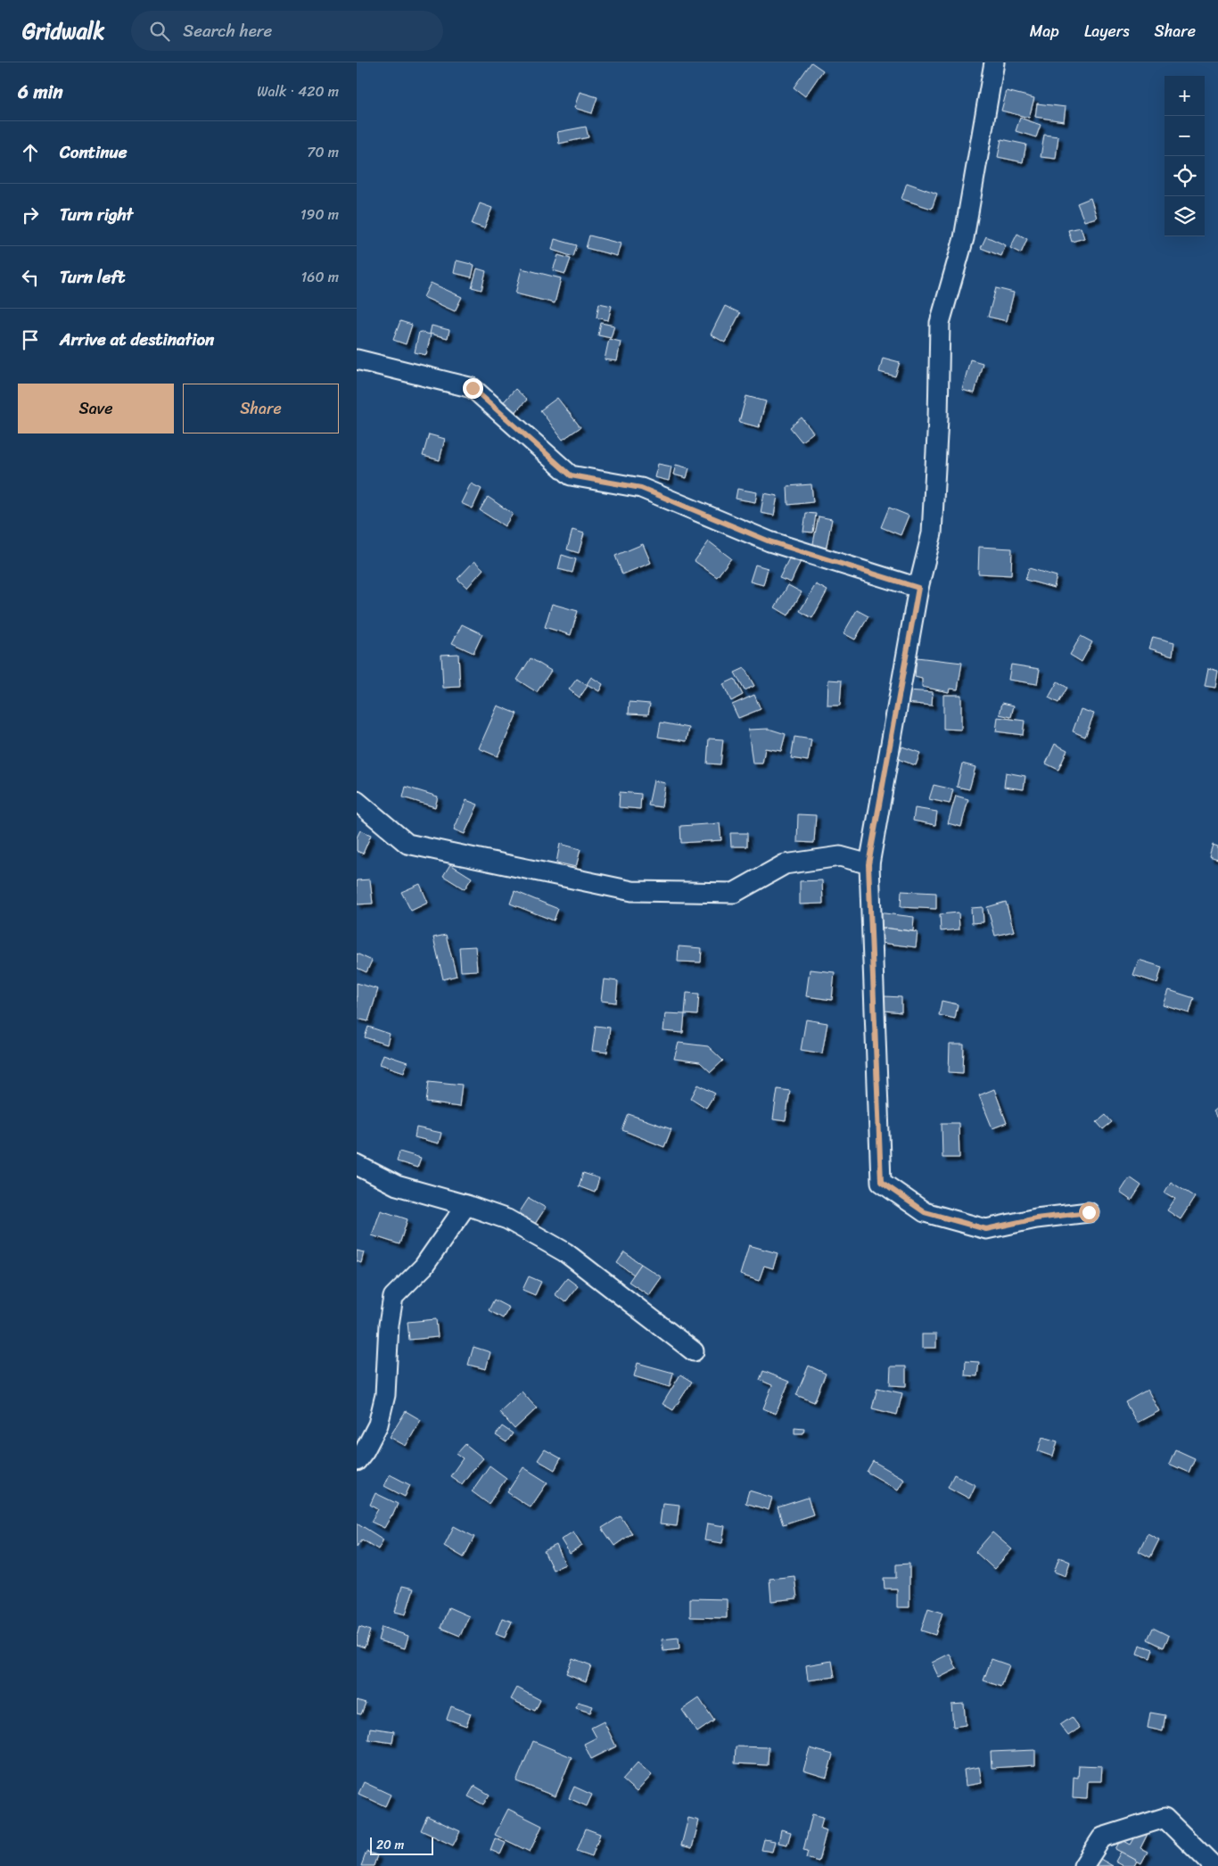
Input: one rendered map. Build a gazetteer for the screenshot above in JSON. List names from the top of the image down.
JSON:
{
  "scale_bar": "20 m",
  "page": {
    "header": "Gridwalk",
    "search": "Search here",
    "nav": ["Map", "Layers", "Share"],
    "heading": ["6 min", "Walk · 420 m"],
    "map_buttons": ["+", "−"],
    "list": [
      ["Continue", "70 m"],
      ["Turn right", "190 m"],
      ["Turn left", "160 m"],
      "Arrive at destination"
    ],
    "buttons": ["Save", "Share"],
    "scale": "20 m"
  }
}
